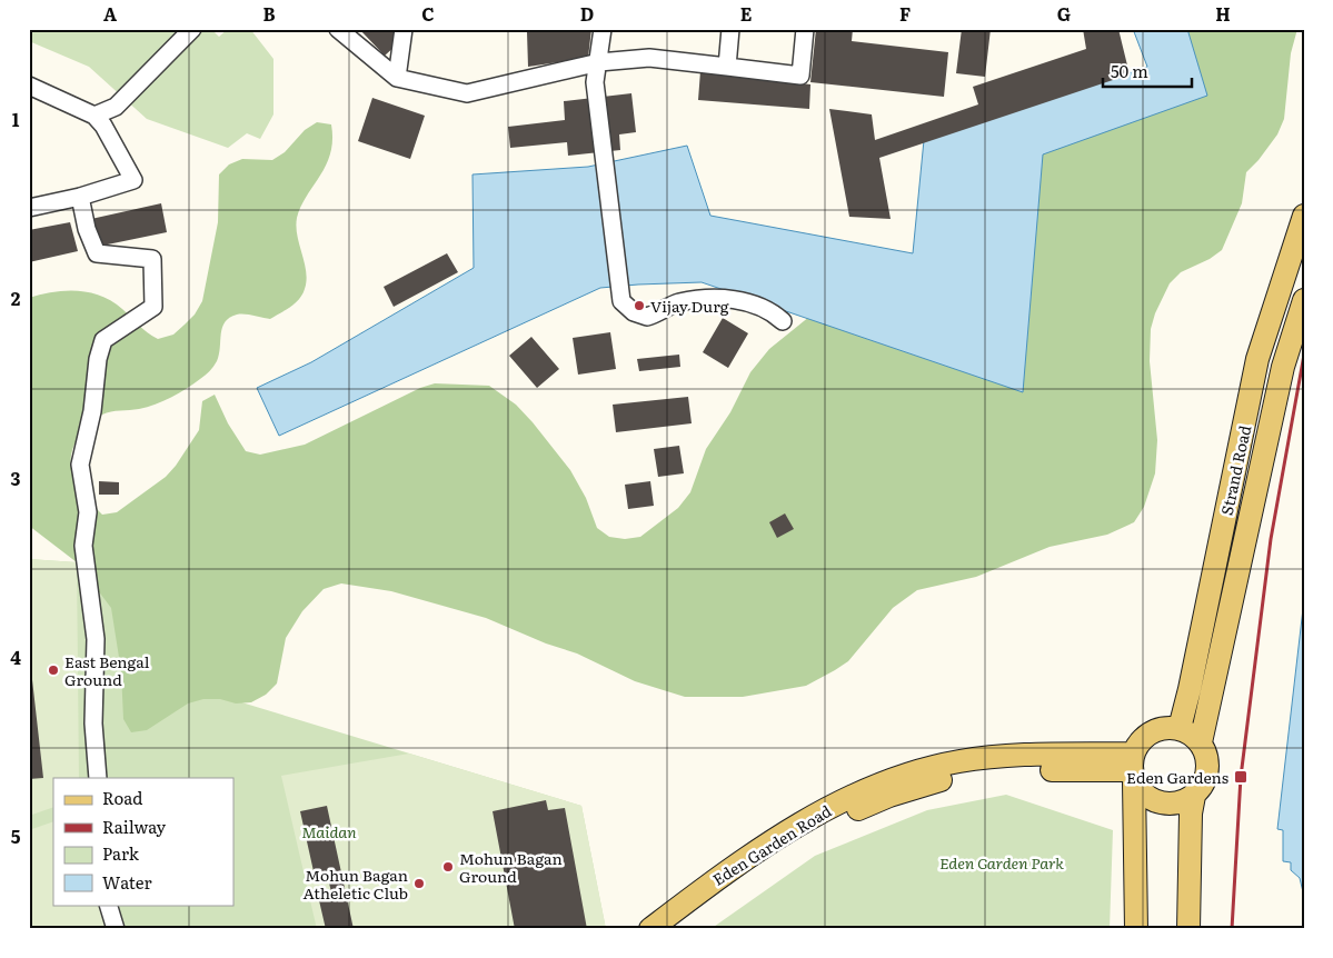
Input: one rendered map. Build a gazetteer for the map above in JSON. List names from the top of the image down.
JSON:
{
  "streets": {
    "main road": ["Strand Road", "Eden Garden Road"]
  },
  "crossings": [
    ["Strand Road", "Eden Garden Road"]
  ],
  "parks": ["Maidan", "Eden Garden Park"],
  "places": {
    "other": [
      "Vijay Durg",
      "East Bengal Ground",
      "Mohun Bagan Ground",
      "Mohun Bagan Atheletic Club"
    ],
    "transit": ["Eden Gardens"]
  },
  "legend": [
    "Road",
    "Railway",
    "Park",
    "Water"
  ],
  "scale_bar": "50 m",
  "grid": {
    "columns": [
      "A",
      "B",
      "C",
      "D",
      "E",
      "F",
      "G",
      "H"
    ],
    "rows": [
      "1",
      "2",
      "3",
      "4",
      "5"
    ]
  }
}
